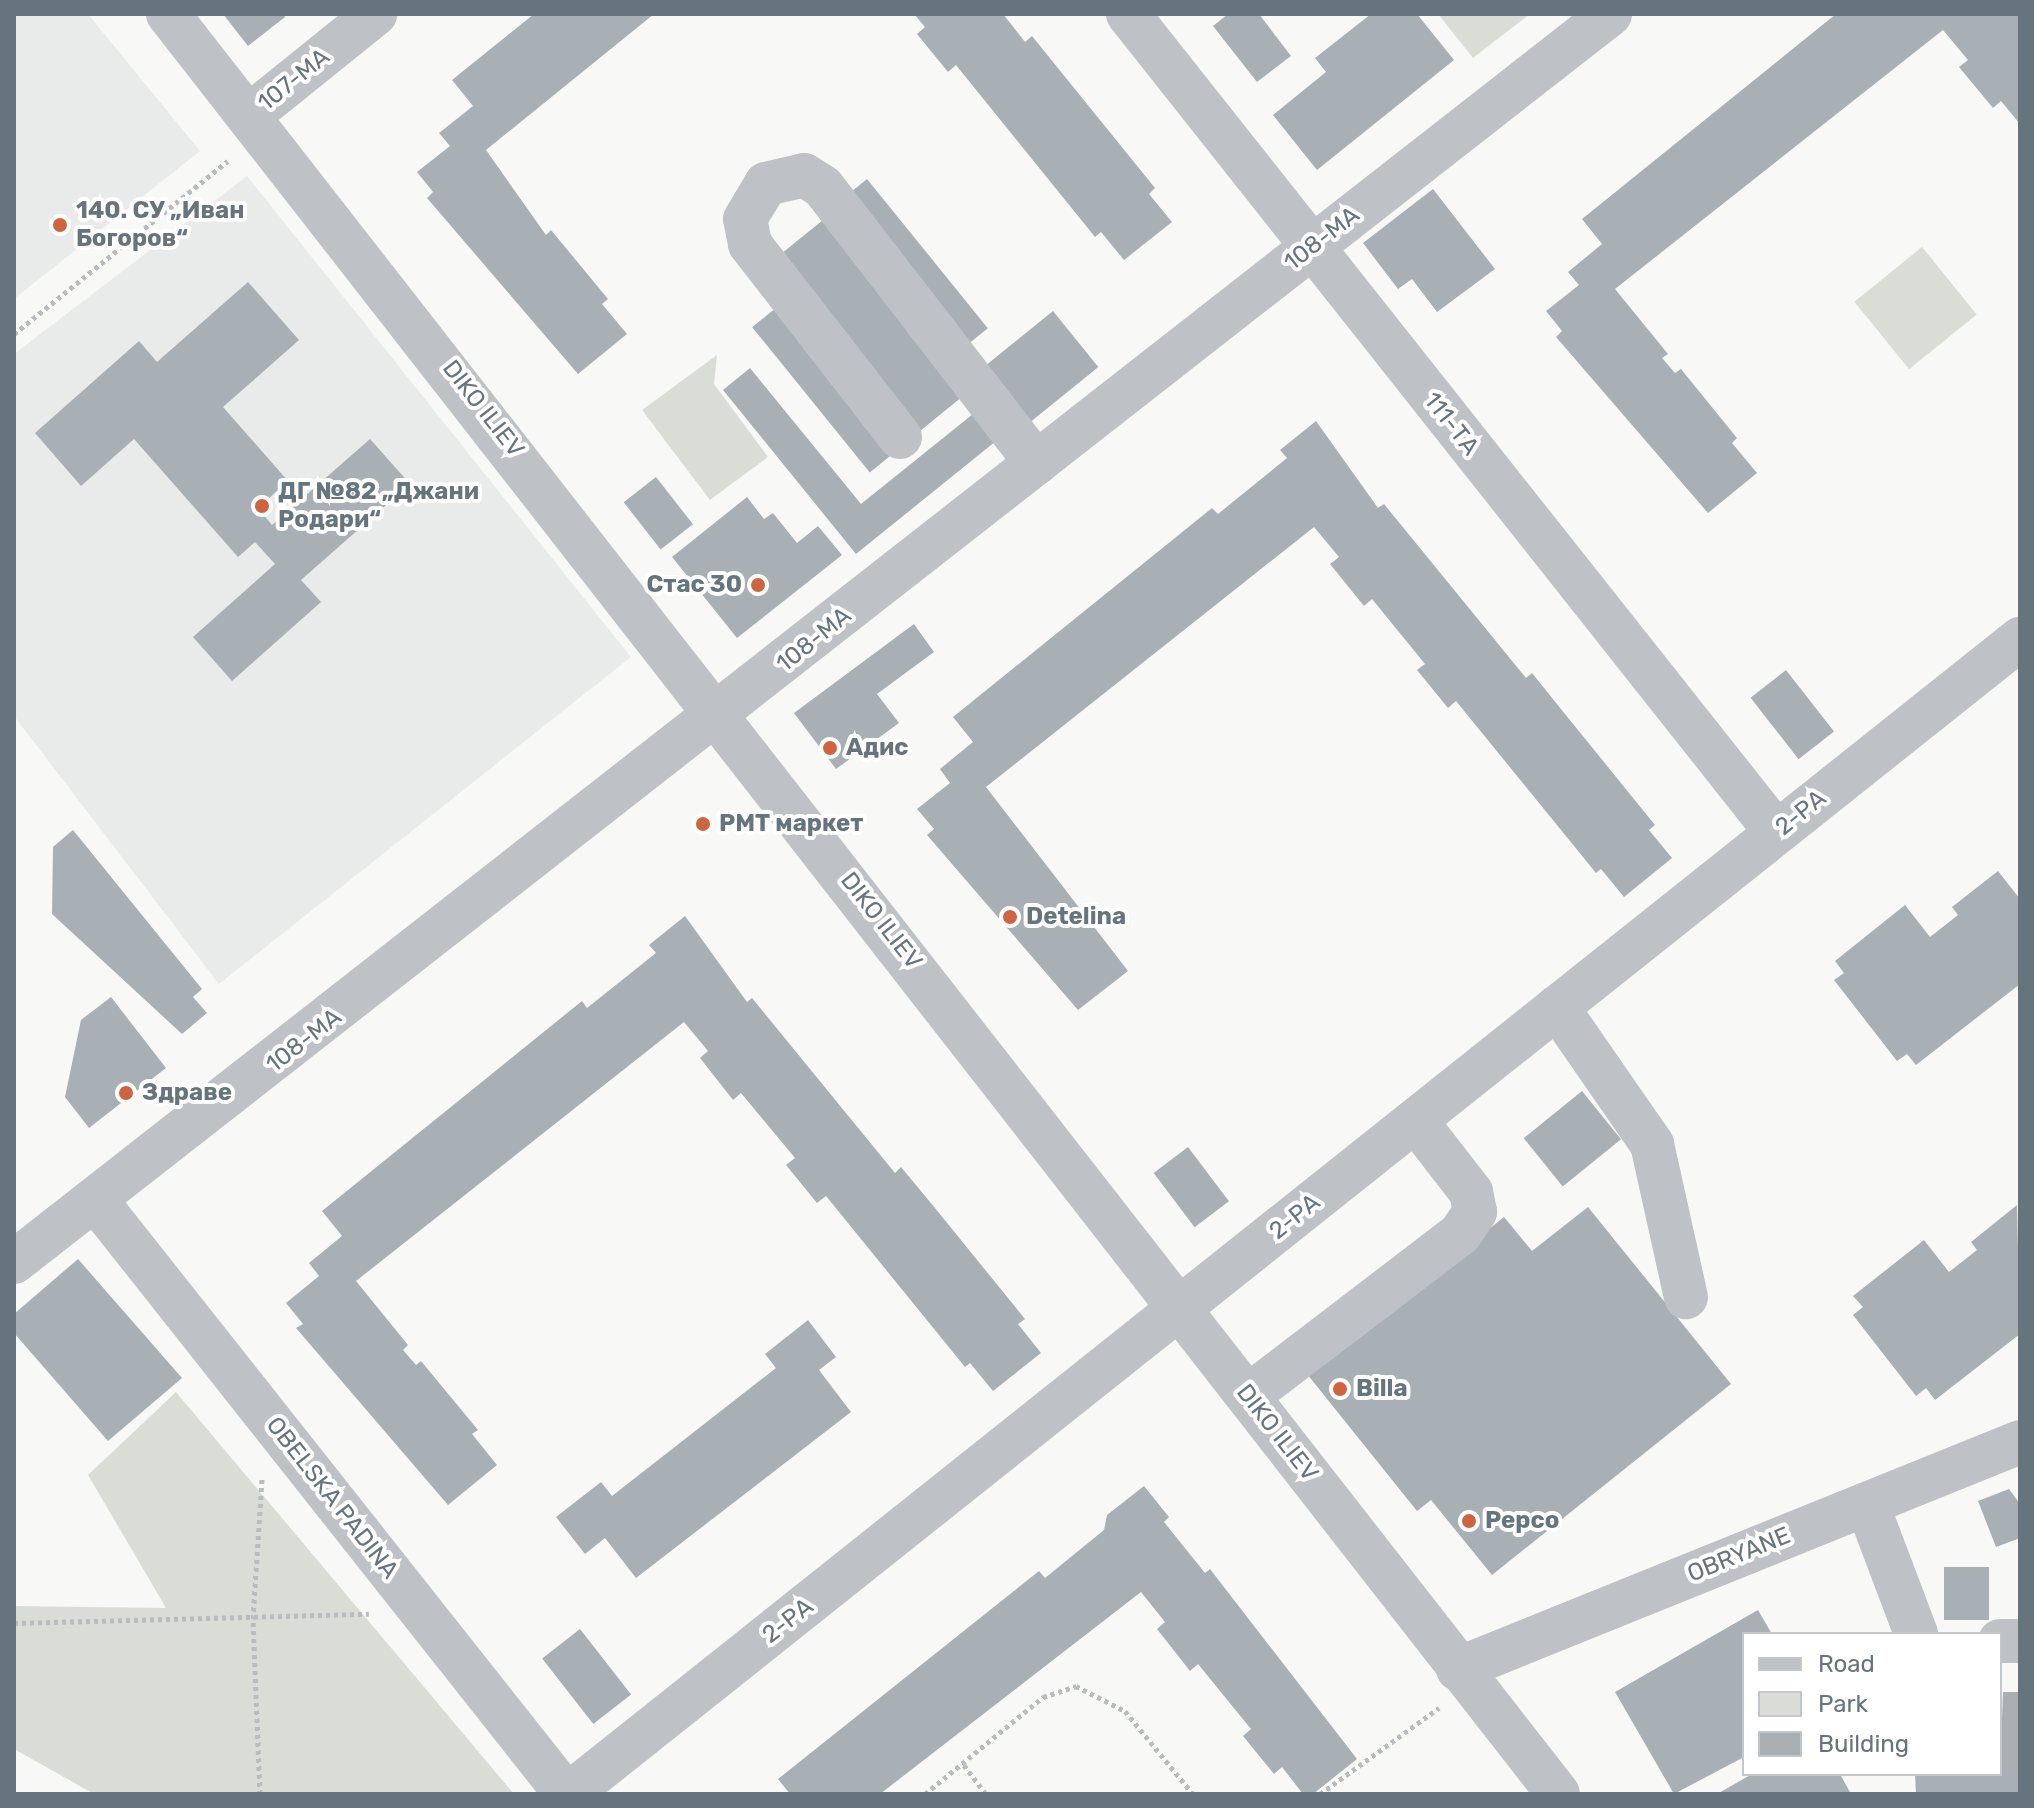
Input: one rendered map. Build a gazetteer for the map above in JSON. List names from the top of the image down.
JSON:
{
  "streets": {
    "street": [
      "107-МА",
      "108-МА",
      "DIKO ILIEV",
      "111-ТА",
      "2-РА",
      "OBELSKA PADINA",
      "OBRYANE"
    ]
  },
  "crossings": [
    ["107-МА", "DIKO ILIEV"],
    ["108-МА", "DIKO ILIEV"],
    ["108-МА", "111-ТА"],
    ["108-МА", "OBELSKA PADINA"],
    ["DIKO ILIEV", "2-РА"],
    ["DIKO ILIEV", "OBRYANE"],
    ["111-ТА", "2-РА"],
    ["2-РА", "OBELSKA PADINA"]
  ],
  "places": [
    "140. СУ „Иван Богоров“",
    "ДГ №82 „Джани Родари“",
    "Стас 30",
    "Адис",
    "РМТ маркет",
    "Detelina",
    "Здраве",
    "Billa",
    "Pepco"
  ],
  "legend": ["Road", "Park", "Building"]
}
